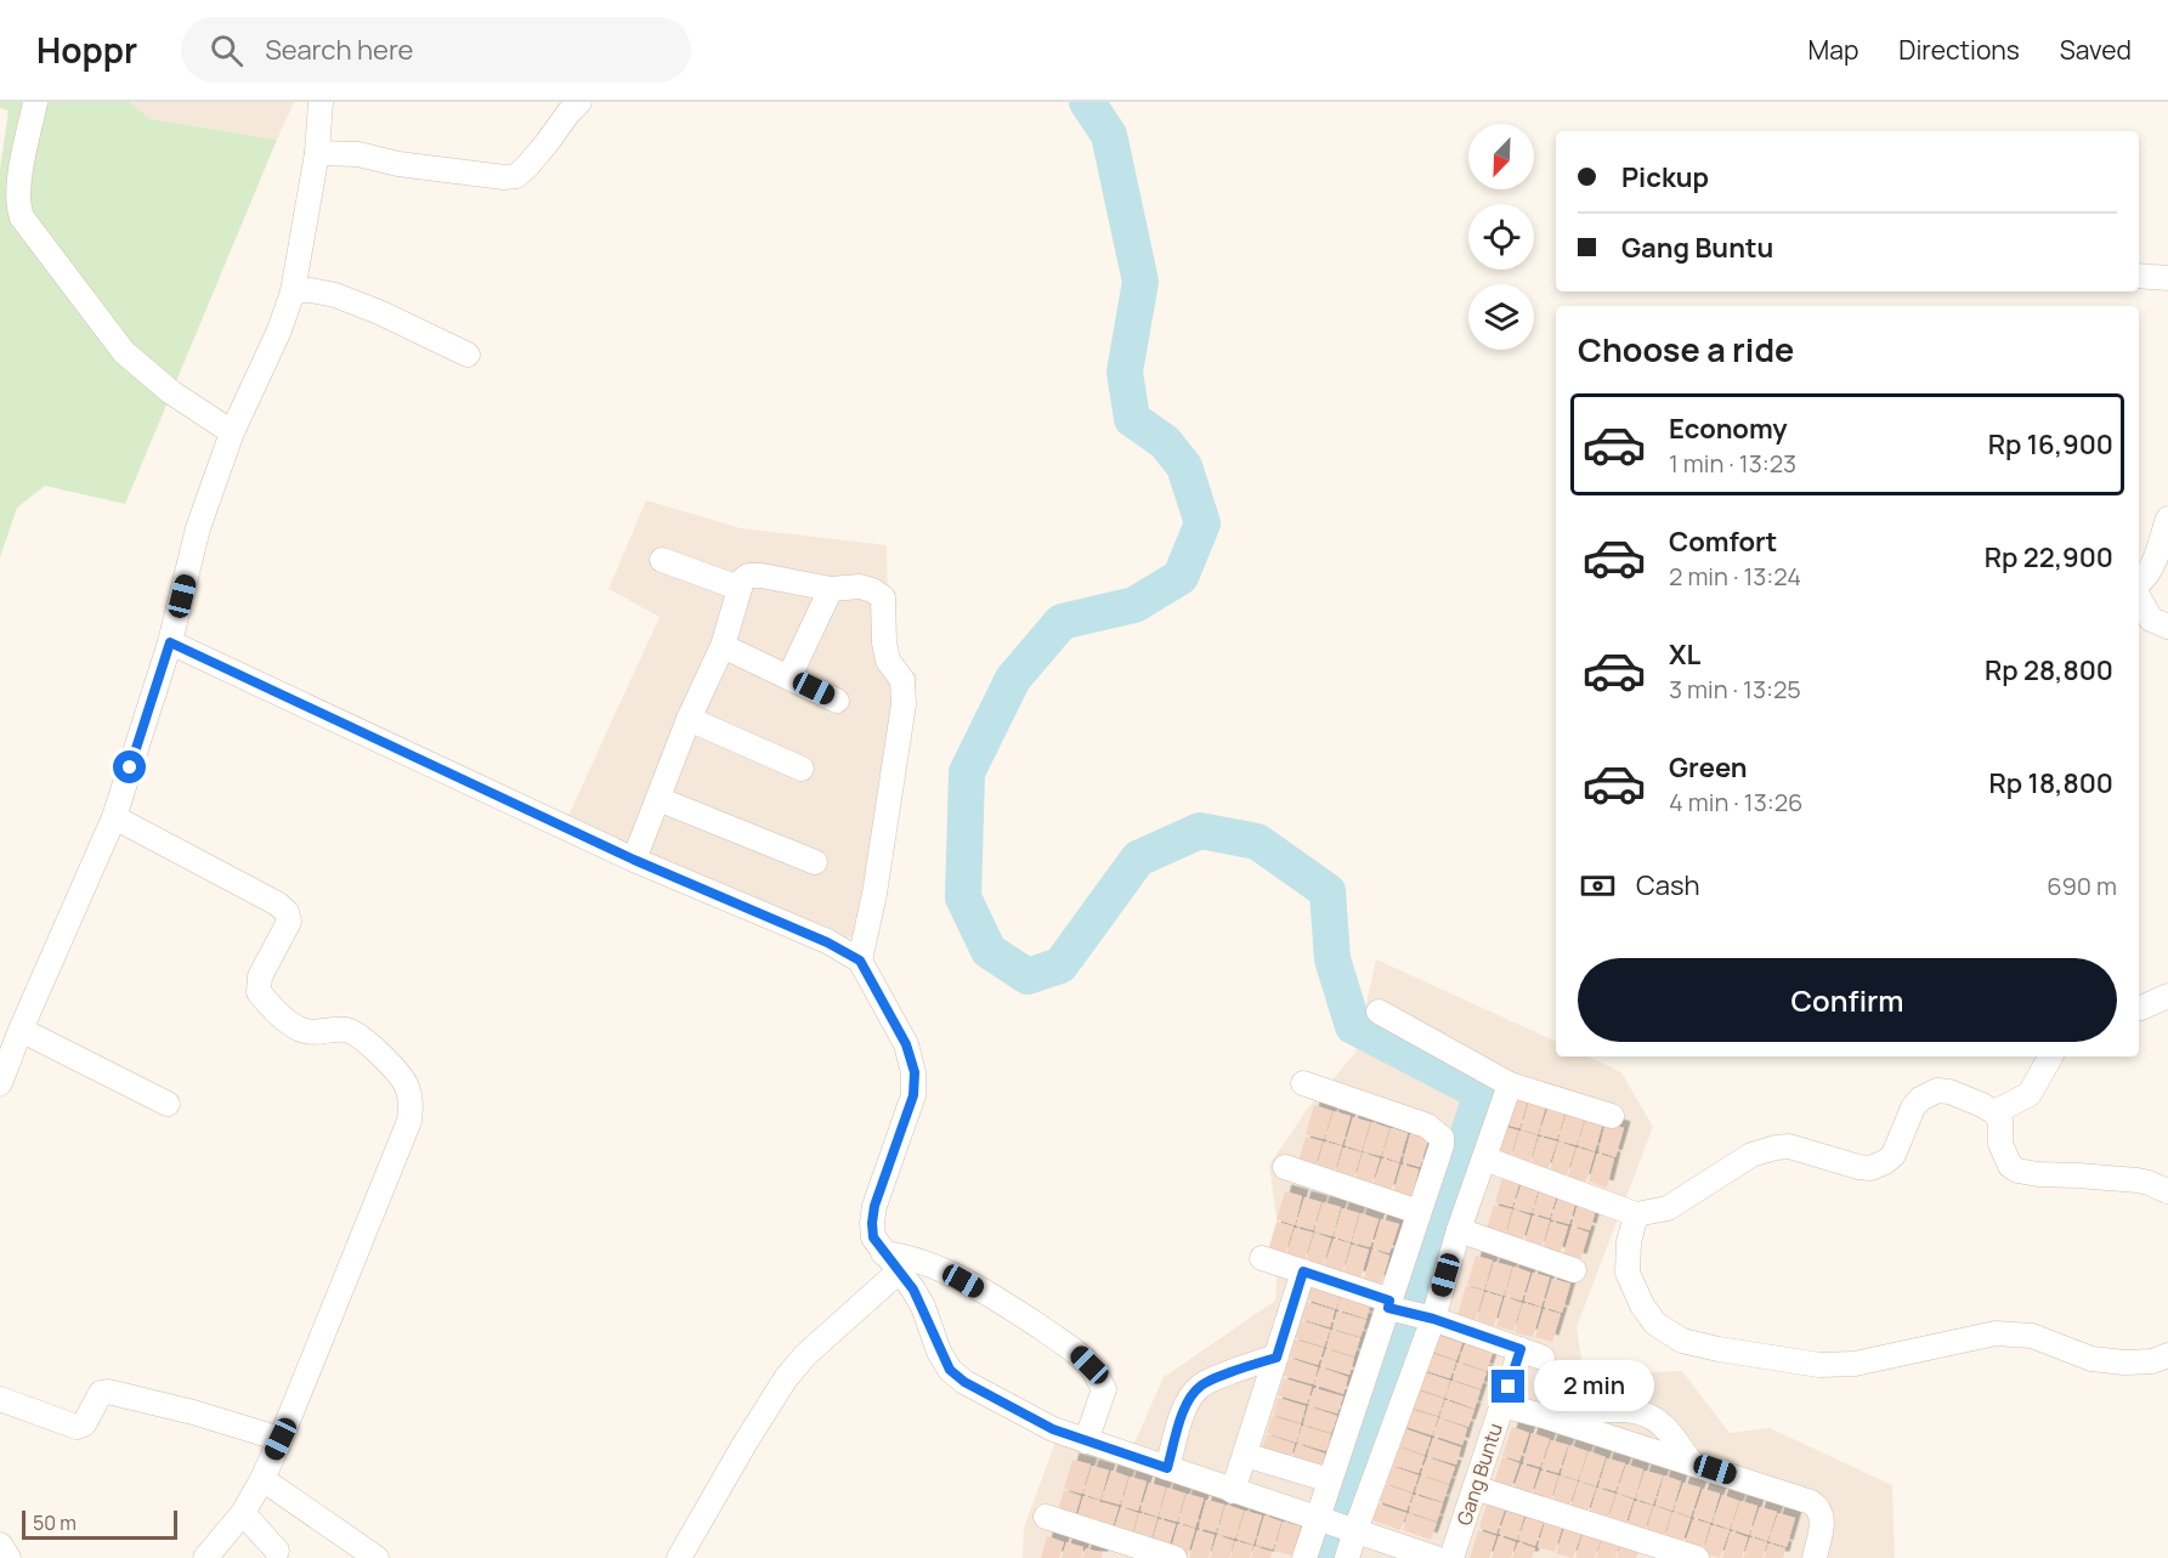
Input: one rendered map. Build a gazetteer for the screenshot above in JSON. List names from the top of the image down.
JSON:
{
  "streets": {
    "street": ["Gang Buntu"]
  },
  "scale_bar": "50 m",
  "north": "bottom left",
  "page": {
    "header": "Hoppr",
    "search": "Search here",
    "nav": ["Map", "Directions", "Saved"],
    "banner": ["Pickup", "Gang Buntu"],
    "heading": "Choose a ride",
    "list": [
      {
        "name": "Economy",
        "note": "1 min · 13:23",
        "value": "Rp 16,900"
      },
      {
        "name": "Comfort",
        "note": "2 min · 13:24",
        "value": "Rp 22,900"
      },
      {
        "name": "XL",
        "note": "3 min · 13:25",
        "value": "Rp 28,800"
      },
      {
        "name": "Green",
        "note": "4 min · 13:26",
        "value": "Rp 18,800"
      }
    ],
    "pay": ["Cash", "690 m"],
    "buttons": "Confirm",
    "bubble": "2 min",
    "scale": "50 m"
  }
}
